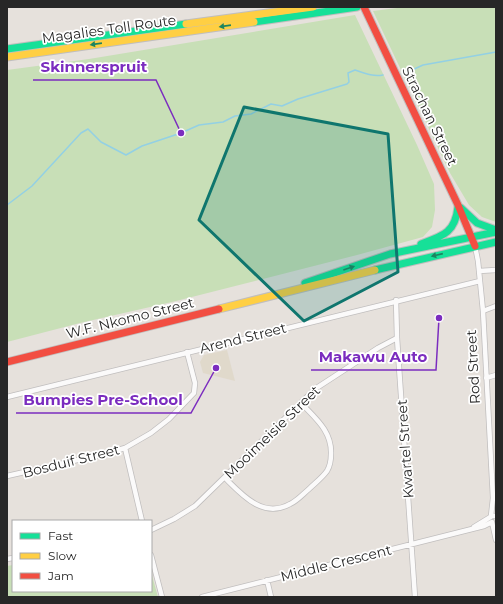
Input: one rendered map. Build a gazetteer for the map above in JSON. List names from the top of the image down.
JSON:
{
  "streets": {
    "main road": [
      "Magalies Toll Route",
      "Strachan Street",
      "W.F. Nkomo Street",
      "Rod Street"
    ],
    "street": [
      "Arend Street",
      "Mooimeisie Street",
      "Kwartel Street",
      "Bosduif Street",
      "Middle Crescent"
    ]
  },
  "crossings": [
    ["Strachan Street", "W.F. Nkomo Street"],
    ["Strachan Street", "Rod Street"],
    ["W.F. Nkomo Street", "Rod Street"],
    ["Arend Street", "Rod Street"],
    ["Arend Street", "Kwartel Street"],
    ["Arend Street", "Bosduif Street"],
    ["Rod Street", "Middle Crescent"],
    ["Mooimeisie Street", "Kwartel Street"],
    ["Kwartel Street", "Middle Crescent"]
  ],
  "places": ["Skinnerspruit", "Makawu Auto", "Bumpies Pre-School"],
  "legend": ["Fast", "Slow", "Jam"]
}
